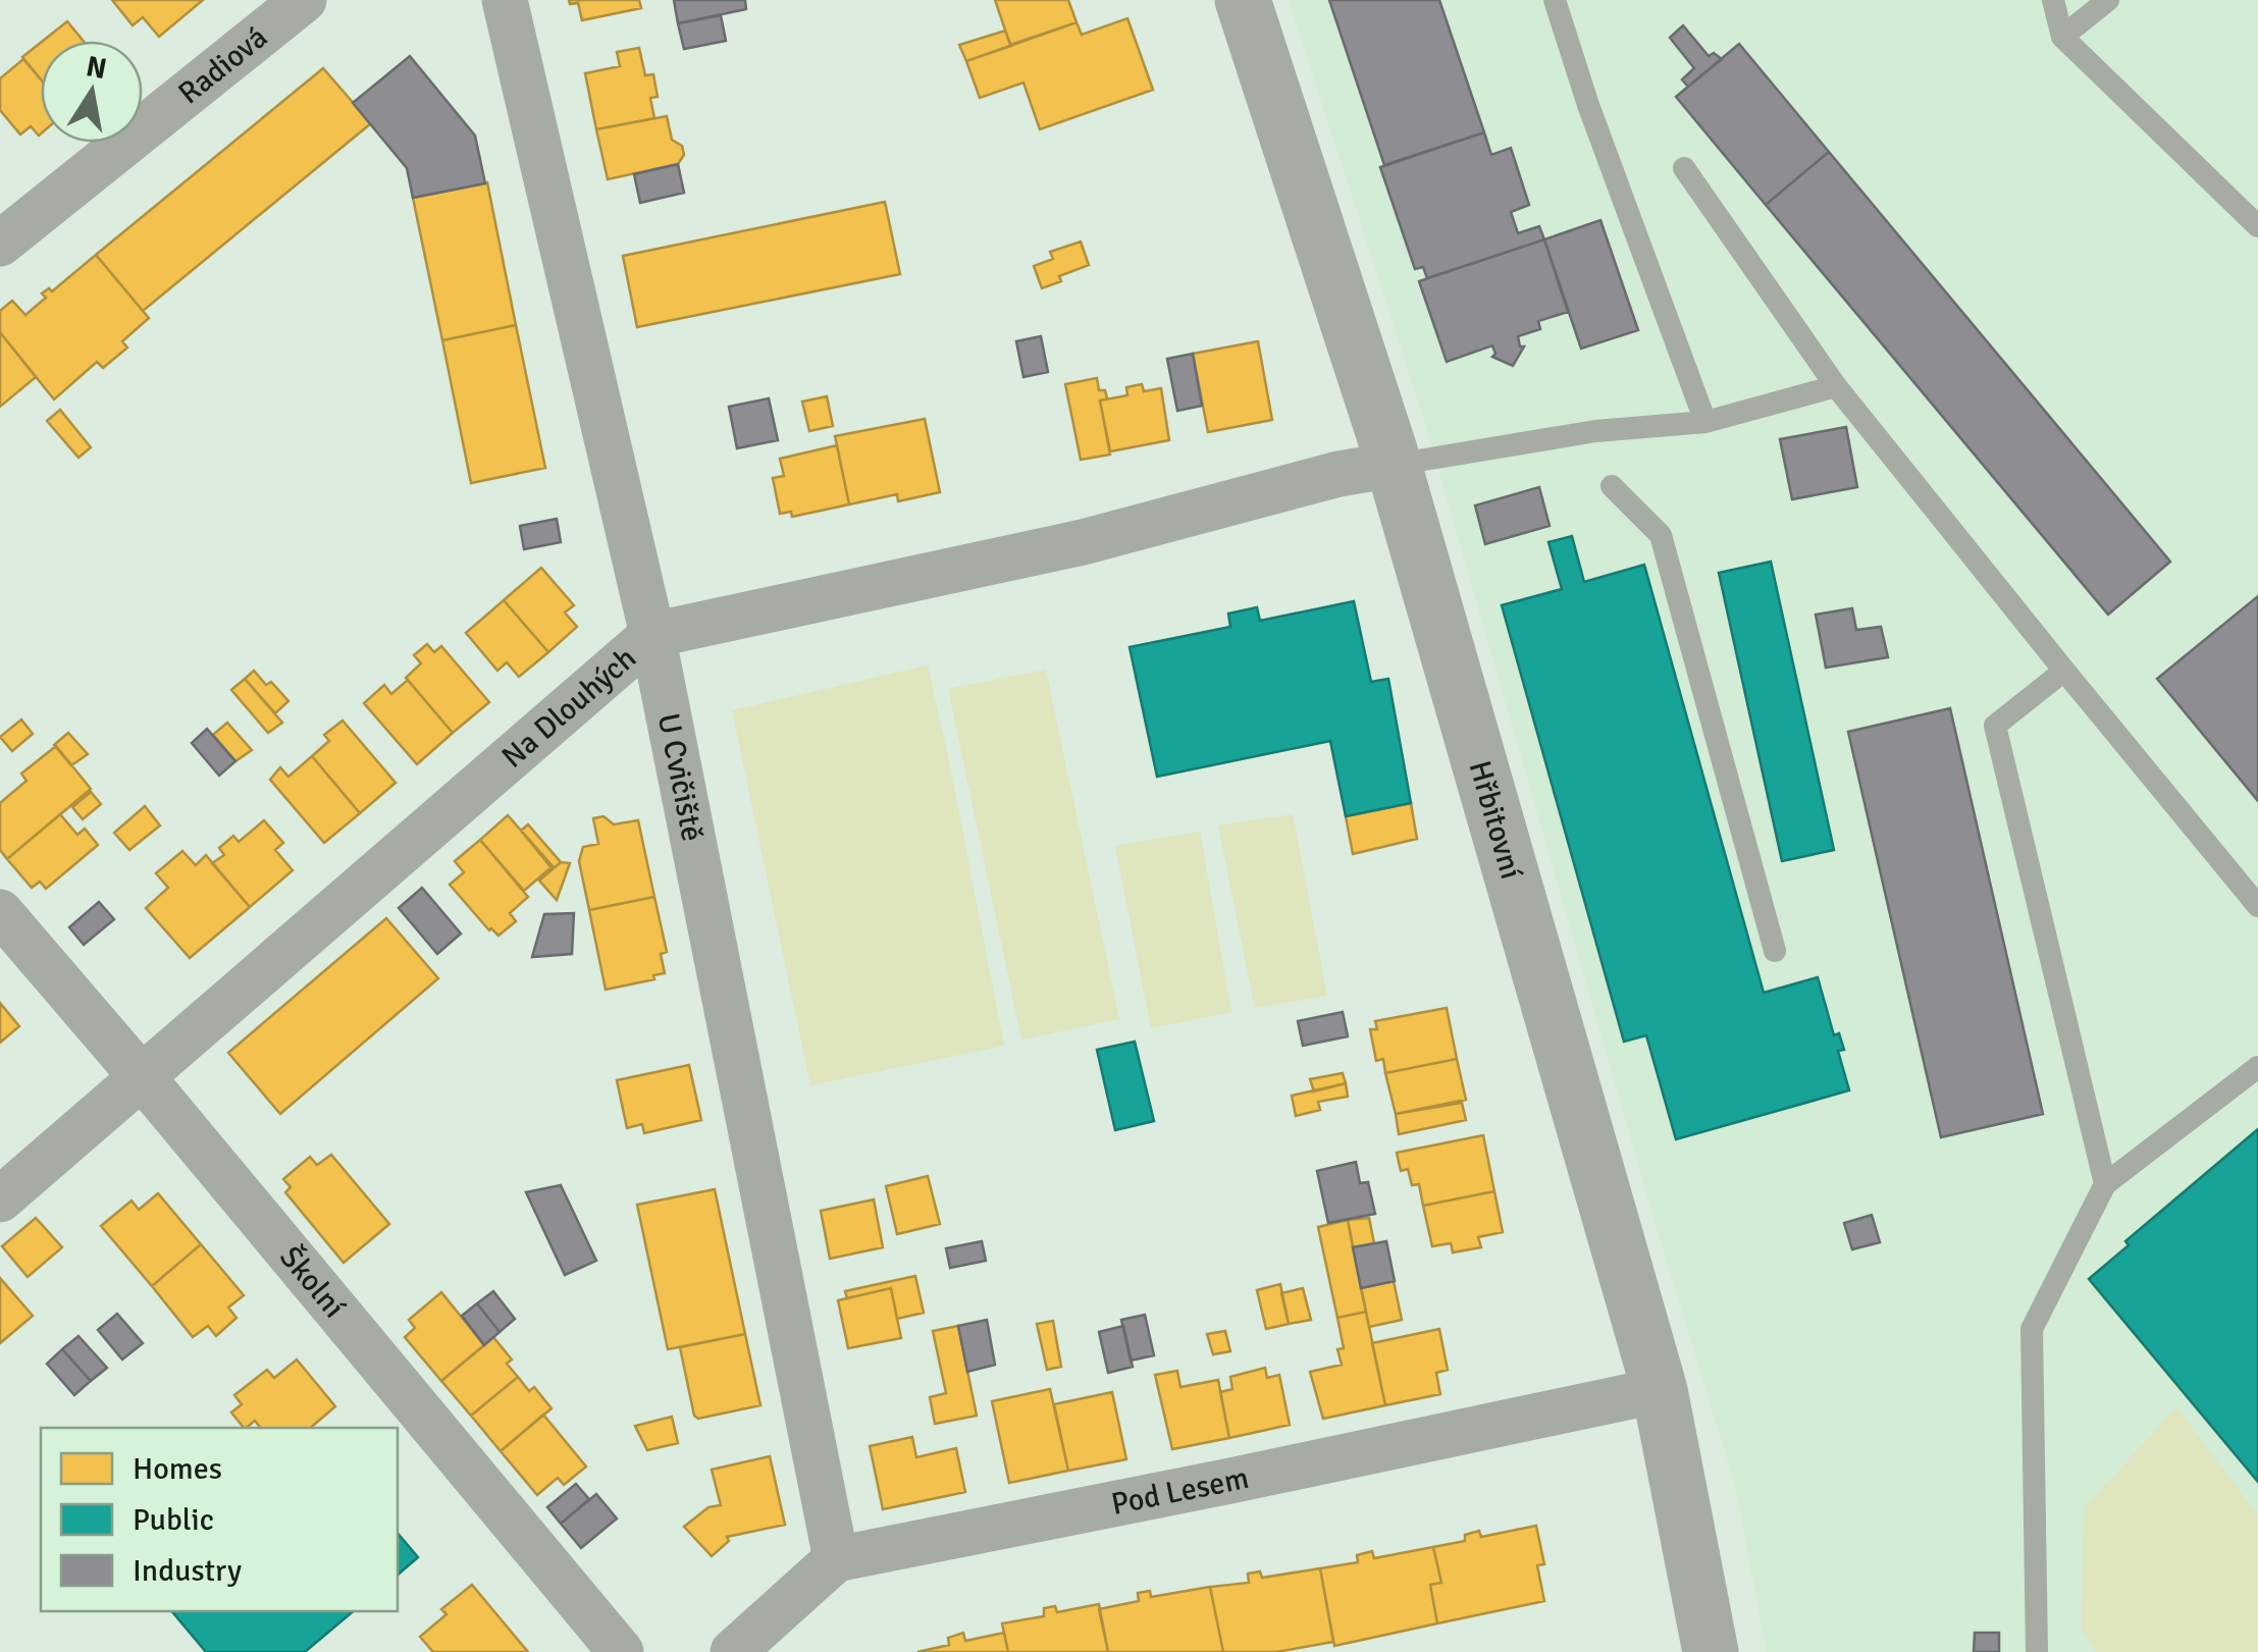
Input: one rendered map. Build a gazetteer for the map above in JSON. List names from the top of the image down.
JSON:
{
  "streets": {
    "street": [
      "Radiová",
      "Na Dlouhých",
      "U Cvičiště",
      "Hřbitovní",
      "Školní",
      "Pod Lesem"
    ]
  },
  "crossings": [
    ["Na Dlouhých", "U Cvičiště"],
    ["Na Dlouhých", "Hřbitovní"],
    ["Na Dlouhých", "Školní"],
    ["U Cvičiště", "Pod Lesem"],
    ["Hřbitovní", "Pod Lesem"]
  ],
  "legend": ["Homes", "Public", "Industry"],
  "north": "top"
}
